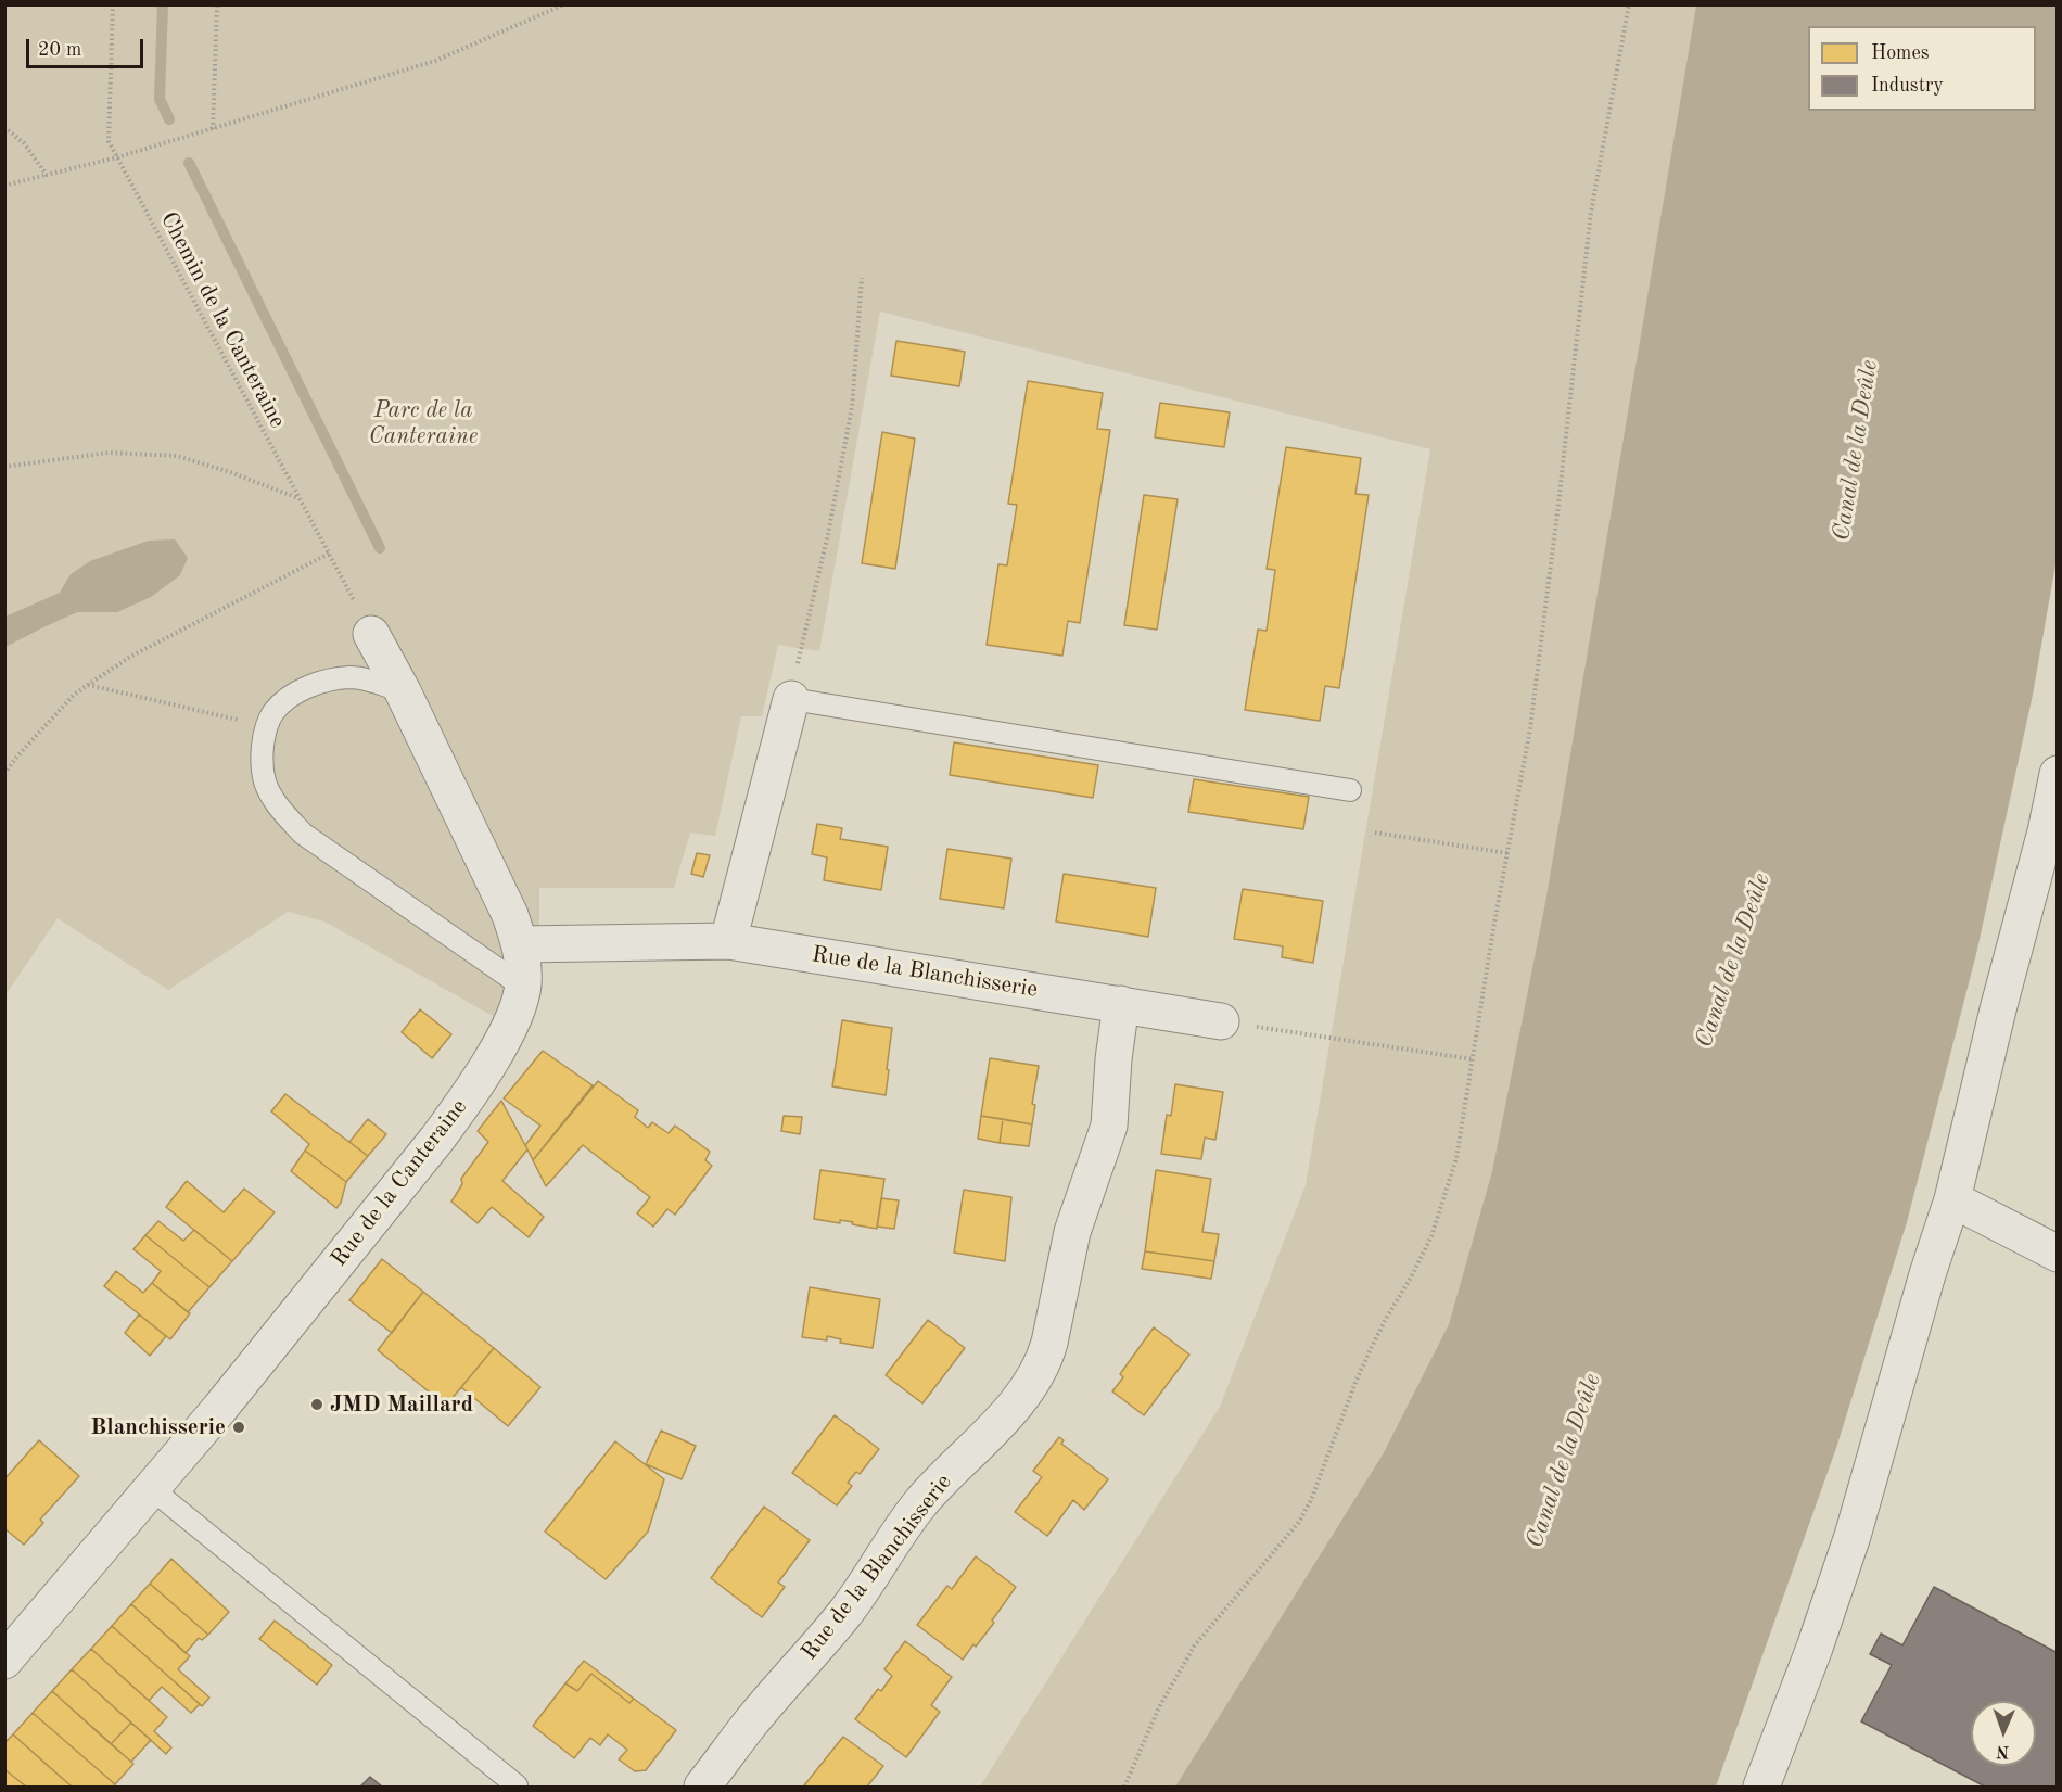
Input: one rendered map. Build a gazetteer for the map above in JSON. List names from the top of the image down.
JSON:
{
  "streets": {
    "street": ["Rue de la Blanchisserie", "Rue de la Canteraine"],
    "path": ["Chemin de la Canteraine"]
  },
  "crossings": [
    ["Chemin de la Canteraine", "Rue de la Canteraine"],
    ["Rue de la Blanchisserie", "Rue de la Canteraine"]
  ],
  "water": ["Canal de la Deûle"],
  "parks": ["Parc de la Canteraine"],
  "places": ["JMD Maillard", "Blanchisserie"],
  "legend": ["Homes", "Industry"],
  "scale_bar": "20 m",
  "north": "bottom"
}
